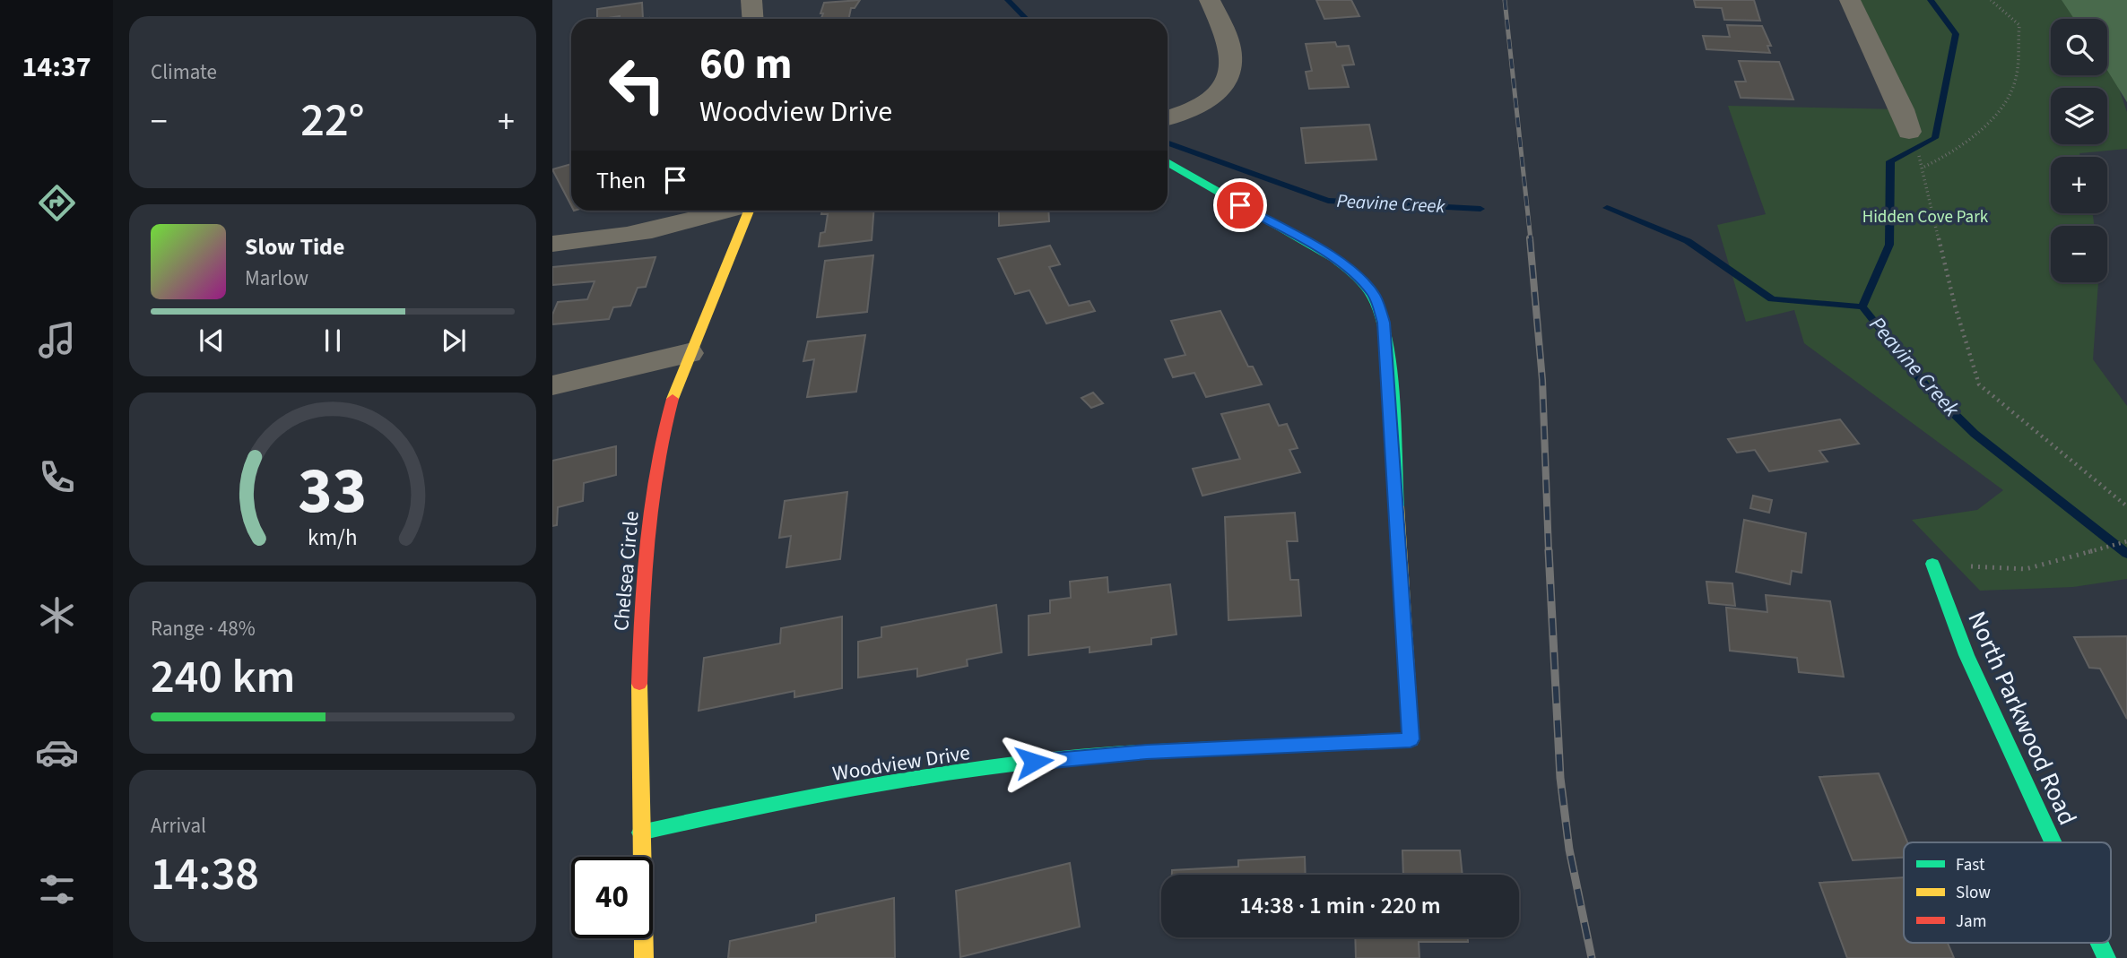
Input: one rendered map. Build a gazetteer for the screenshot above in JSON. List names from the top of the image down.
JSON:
{
  "streets": {
    "street": ["Chelsea Circle", "North Parkwood Road", "Woodview Drive"]
  },
  "crossings": [
    ["Chelsea Circle", "Woodview Drive"]
  ],
  "water": ["Peavine Creek"],
  "parks": ["Hidden Cove Park"],
  "legend": ["Fast", "Slow", "Jam"],
  "page": {
    "tabs": "14:37",
    "tile": [
      "Climate",
      ["Range · 48%", "240 km"],
      ["Arrival", "14:38"]
    ],
    "map_buttons": ["+", "−"],
    "turn": ["60 m", "Woodview Drive"],
    "heat": ["−", "22°", "+"],
    "then": "Then",
    "song": ["Slow Tide", "Marlow"],
    "limit": "40",
    "trip": "14:38 · 1 min · 220 m",
    "gauge": ["33", "km/h"]
  }
}
